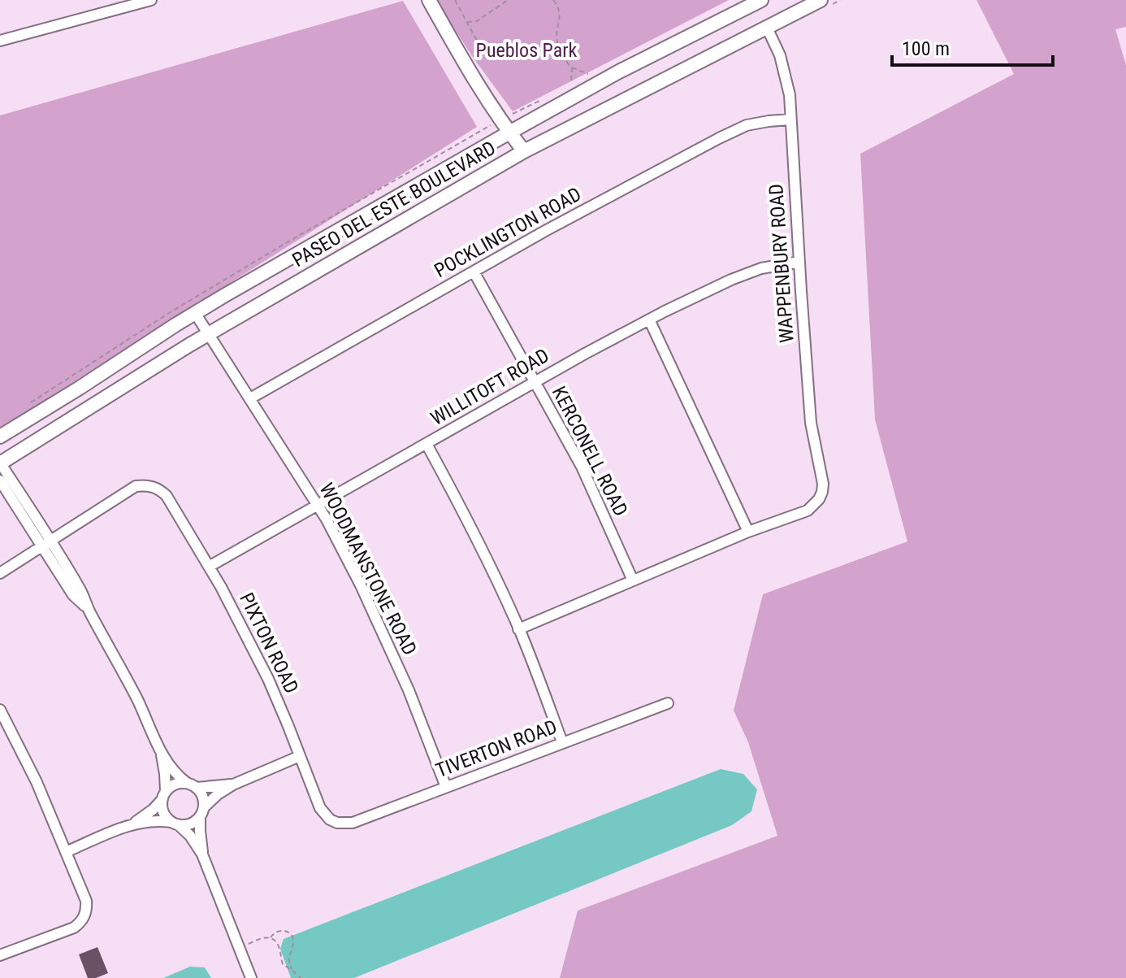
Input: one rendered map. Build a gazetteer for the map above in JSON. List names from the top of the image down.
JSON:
{
  "streets": {
    "main road": ["PASEO DEL ESTE BOULEVARD"],
    "street": [
      "POCKLINGTON ROAD",
      "WAPPENBURY ROAD",
      "WILLITOFT ROAD",
      "KERCONELL ROAD",
      "WOODMANSTONE ROAD",
      "PIXTON ROAD",
      "TIVERTON ROAD"
    ]
  },
  "crossings": [
    ["PASEO DEL ESTE BOULEVARD", "WAPPENBURY ROAD"],
    ["PASEO DEL ESTE BOULEVARD", "WOODMANSTONE ROAD"],
    ["POCKLINGTON ROAD", "WAPPENBURY ROAD"],
    ["POCKLINGTON ROAD", "KERCONELL ROAD"],
    ["POCKLINGTON ROAD", "WOODMANSTONE ROAD"],
    ["WAPPENBURY ROAD", "WILLITOFT ROAD"],
    ["WILLITOFT ROAD", "KERCONELL ROAD"],
    ["WILLITOFT ROAD", "WOODMANSTONE ROAD"],
    ["WILLITOFT ROAD", "PIXTON ROAD"],
    ["WOODMANSTONE ROAD", "TIVERTON ROAD"],
    ["PIXTON ROAD", "TIVERTON ROAD"]
  ],
  "parks": ["Pueblos Park"],
  "scale_bar": "100 m"
}
